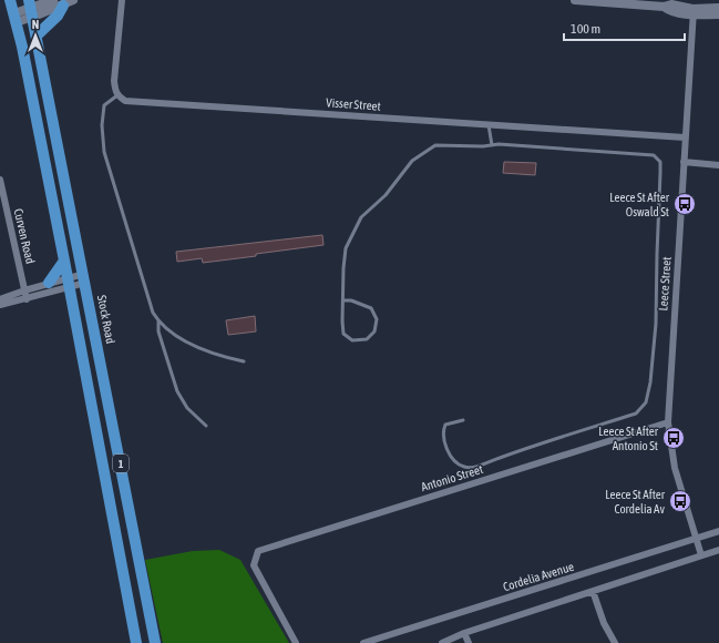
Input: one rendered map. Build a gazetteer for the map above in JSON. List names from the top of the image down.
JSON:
{
  "streets": {
    "highway": ["Stock Road", "1"],
    "street": [
      "Visser Street",
      "Curven Road",
      "Leece Street",
      "Antonio Street",
      "Cordelia Avenue"
    ]
  },
  "crossings": [
    ["Visser Street", "Leece Street"],
    ["Leece Street", "Antonio Street"],
    ["Leece Street", "Cordelia Avenue"]
  ],
  "places": {
    "bus stop": ["Leece St After Oswald St", "Leece St After Antonio St", "Leece St After Cordelia Av"]
  },
  "scale_bar": "100 m",
  "north": "top"
}
